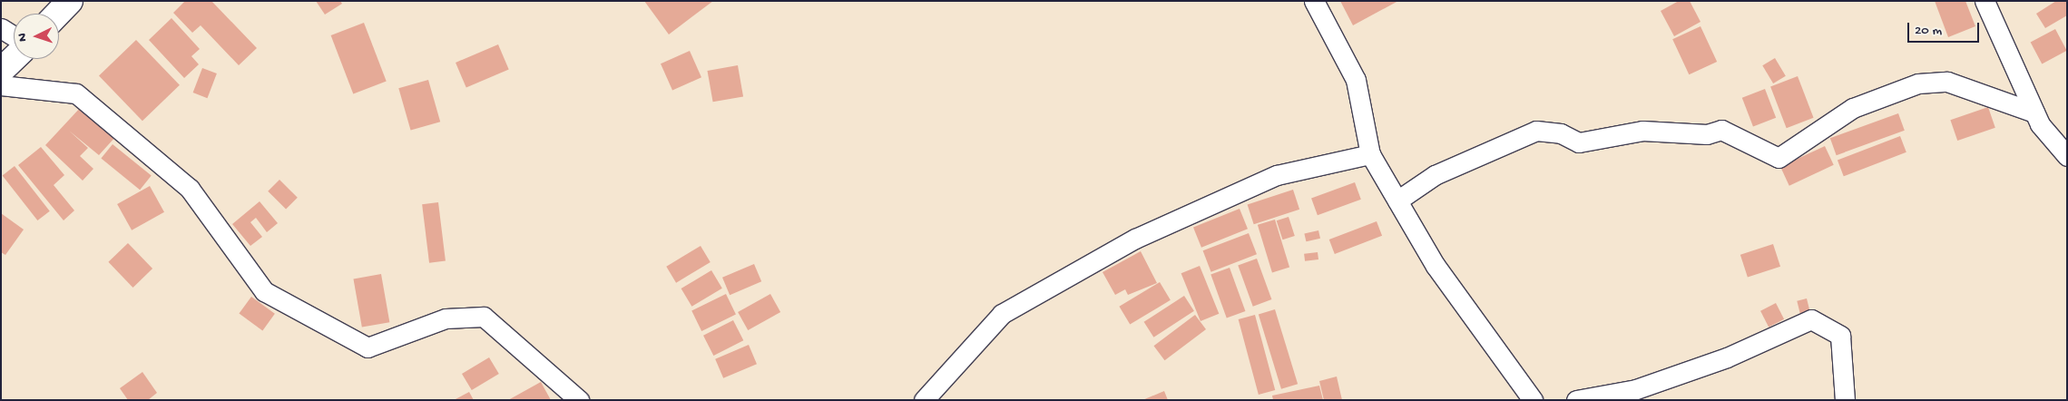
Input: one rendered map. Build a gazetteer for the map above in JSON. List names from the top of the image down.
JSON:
{
  "scale_bar": "20 m",
  "north": "left"
}
